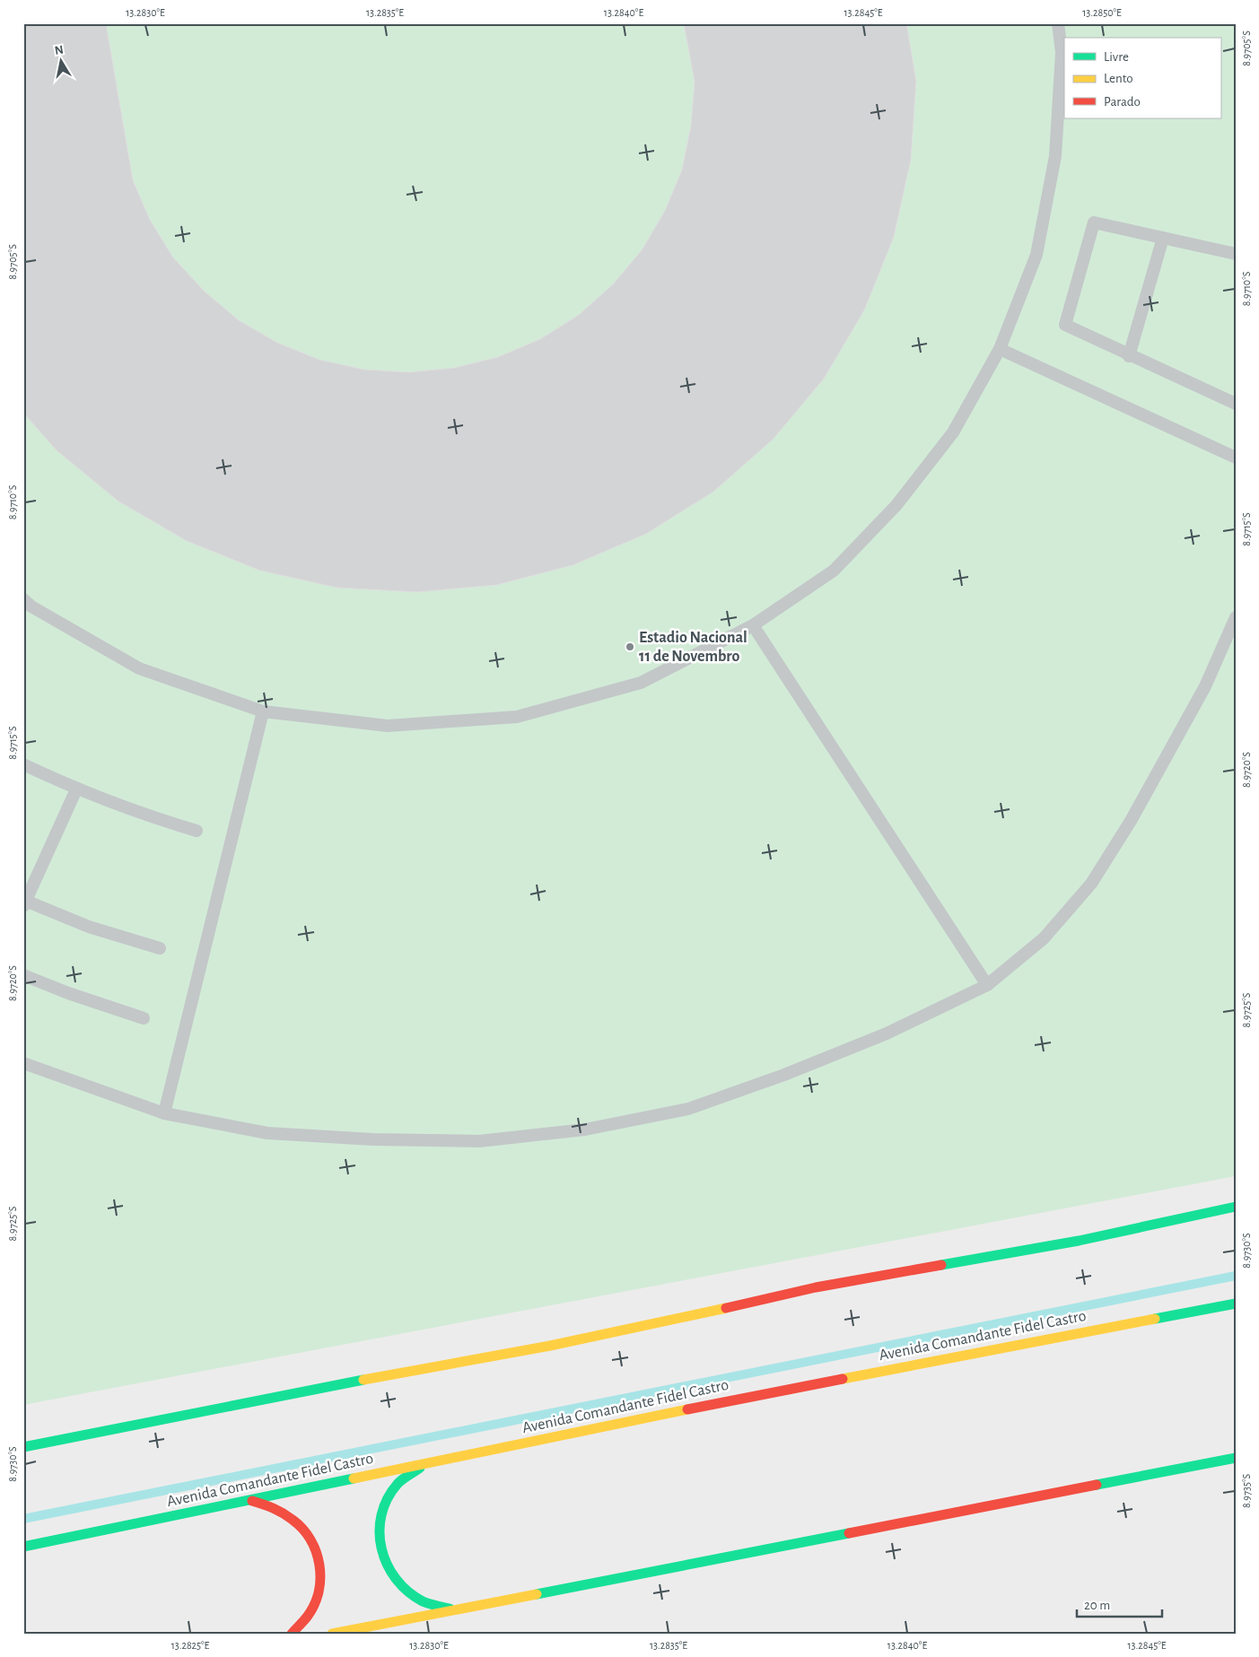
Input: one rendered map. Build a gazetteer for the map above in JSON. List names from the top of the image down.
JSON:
{
  "streets": {
    "main road": ["Avenida Comandante Fidel Castro"]
  },
  "places": ["Estadio Nacional 11 de Novembro"],
  "legend": ["Livre", "Lento", "Parado"],
  "scale_bar": "20 m",
  "north": "top",
  "coordinates": [
    "13.2830°E",
    "13.2835°E",
    "13.2840°E",
    "13.2845°E",
    "13.2850°E",
    "8.9705°S",
    "8.9710°S",
    "8.9715°S",
    "8.9720°S",
    "8.9725°S",
    "8.9730°S",
    "8.9735°S",
    "13.2825°E"
  ]
}
